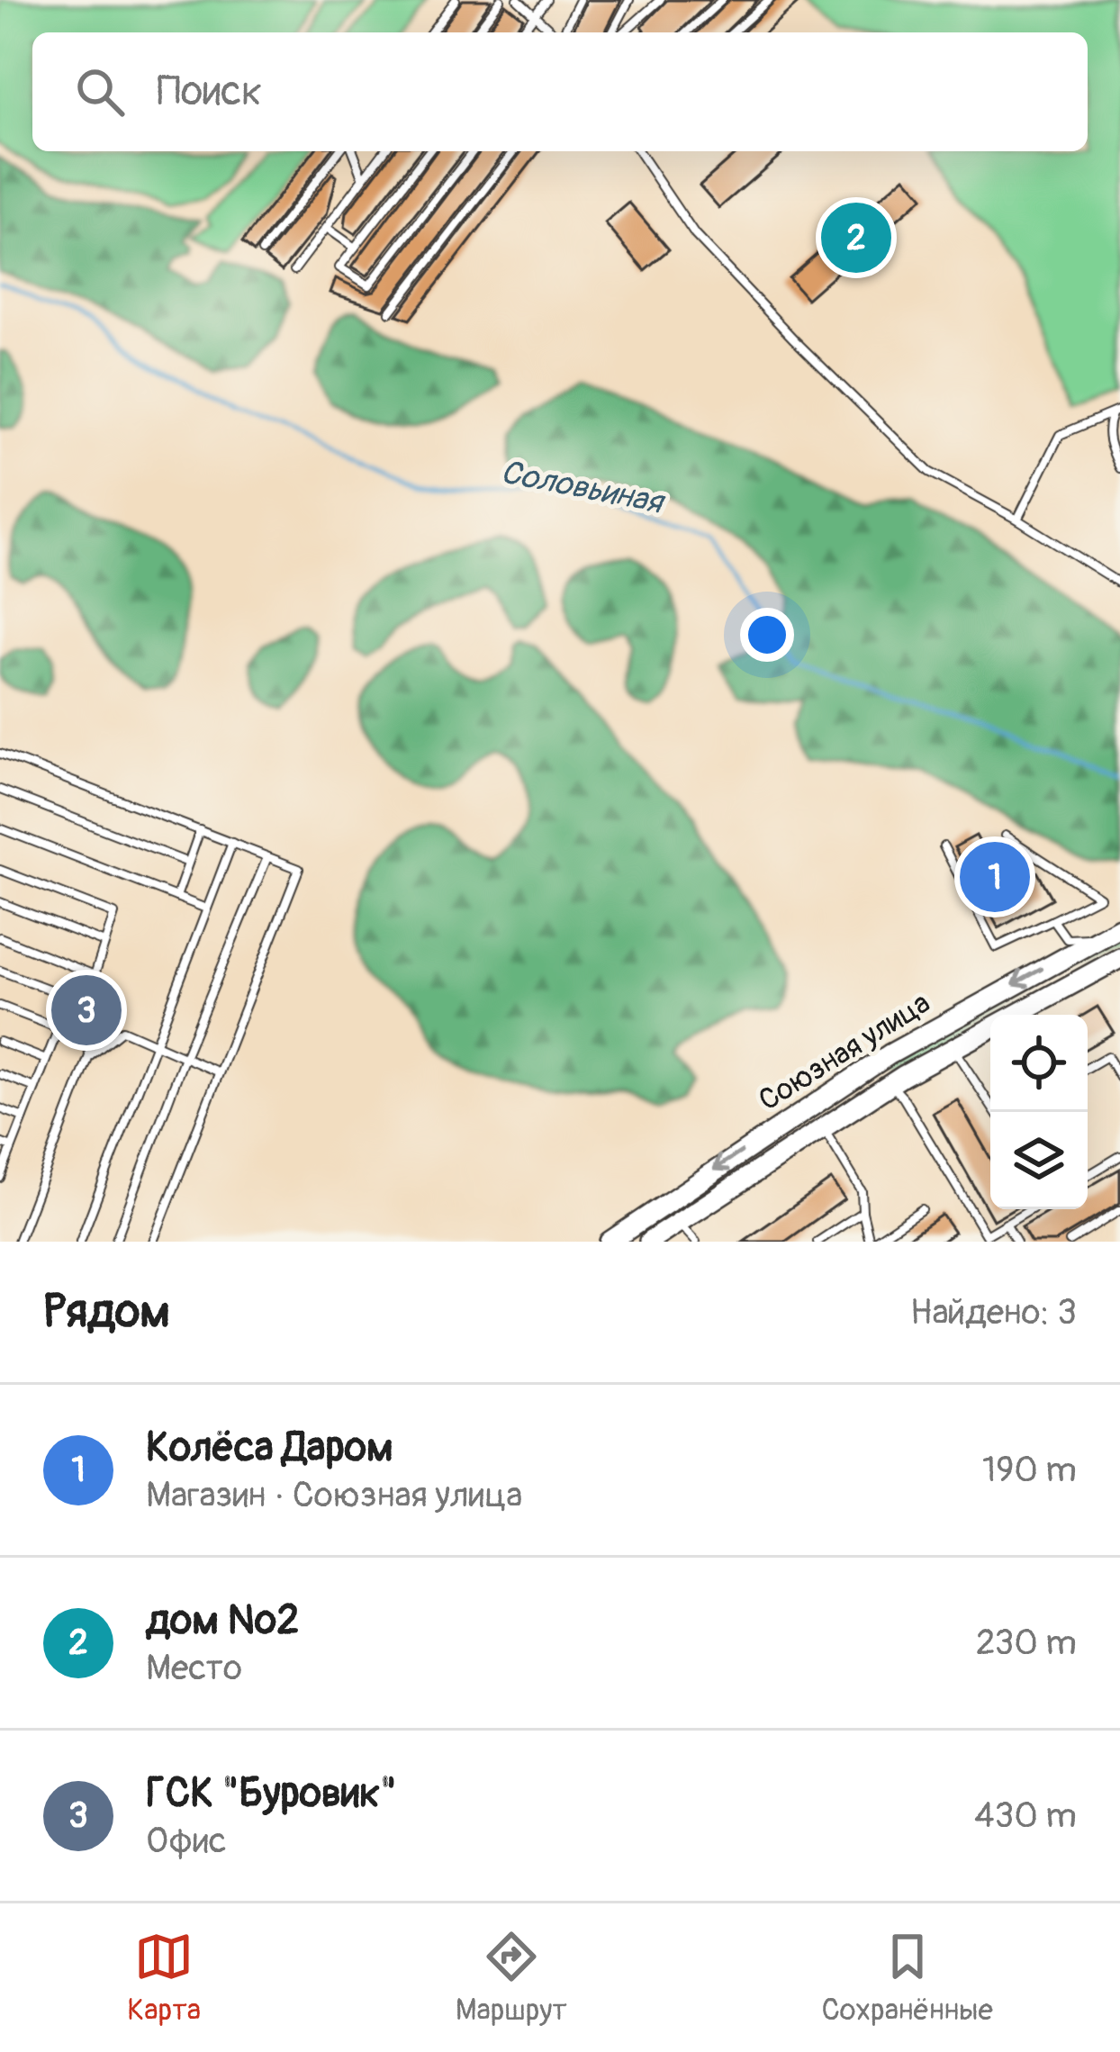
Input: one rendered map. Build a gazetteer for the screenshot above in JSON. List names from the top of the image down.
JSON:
{
  "streets": {
    "main road": ["Союзная улица"]
  },
  "water": ["Соловьиная"],
  "page": {
    "search": "Поиск",
    "pins": ["2", "1", "3"],
    "heading": ["Рядом", "Найдено: 3"],
    "list": [
      {
        "mark": "1",
        "name": "Колёса Даром",
        "note": "Магазин · Союзная улица",
        "value": "190 m"
      },
      {
        "mark": "2",
        "name": "дом №2",
        "note": "Место",
        "value": "230 m"
      },
      {
        "mark": "3",
        "name": "ГСК \"Буровик\"",
        "note": "Офис",
        "value": "430 m"
      }
    ],
    "nav": ["Карта", "Маршрут", "Сохранённые"]
  }
}
